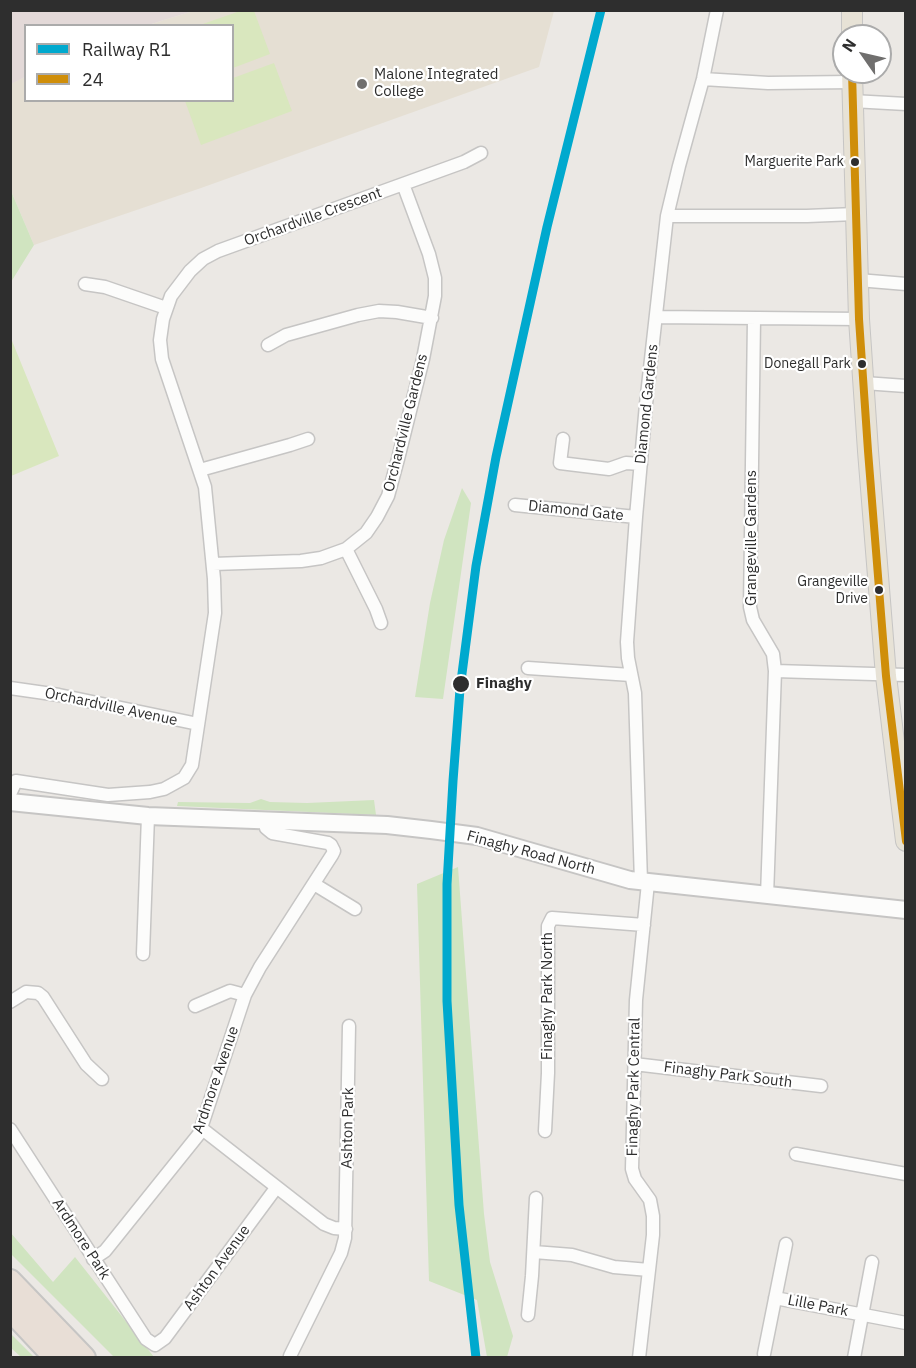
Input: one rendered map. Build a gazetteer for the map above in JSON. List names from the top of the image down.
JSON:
{
  "streets": {
    "street": [
      "Orchardville Crescent",
      "Diamond Gardens",
      "Orchardville Gardens",
      "Diamond Gate",
      "Grangeville Gardens",
      "Orchardville Avenue",
      "Finaghy Road North",
      "Finaghy Park North",
      "Finaghy Park South",
      "Ardmore Avenue",
      "Finaghy Park Central",
      "Ashton Park",
      "Ardmore Park",
      "Ashton Avenue",
      "Lille Park"
    ]
  },
  "crossings": [
    ["Orchardville Crescent", "Orchardville Gardens"],
    ["Orchardville Crescent", "Orchardville Avenue"],
    ["Diamond Gardens", "Diamond Gate"],
    ["Diamond Gardens", "Finaghy Road North"],
    ["Diamond Gardens", "Finaghy Park Central"],
    ["Grangeville Gardens", "Finaghy Road North"],
    ["Finaghy Road North", "Ardmore Avenue"],
    ["Finaghy Road North", "Finaghy Park Central"],
    ["Finaghy Park North", "Finaghy Park Central"],
    ["Finaghy Park South", "Finaghy Park Central"],
    ["Ardmore Avenue", "Ardmore Park"],
    ["Ardmore Park", "Ashton Avenue"]
  ],
  "places": [
    "Malone Integrated College",
    "Marguerite Park",
    "Donegall Park",
    "Grangeville Drive",
    "Finaghy"
  ],
  "lines": ["rail line R1", "transit line 24"],
  "legend": ["Railway R1", "24"],
  "north": "top left"
}
